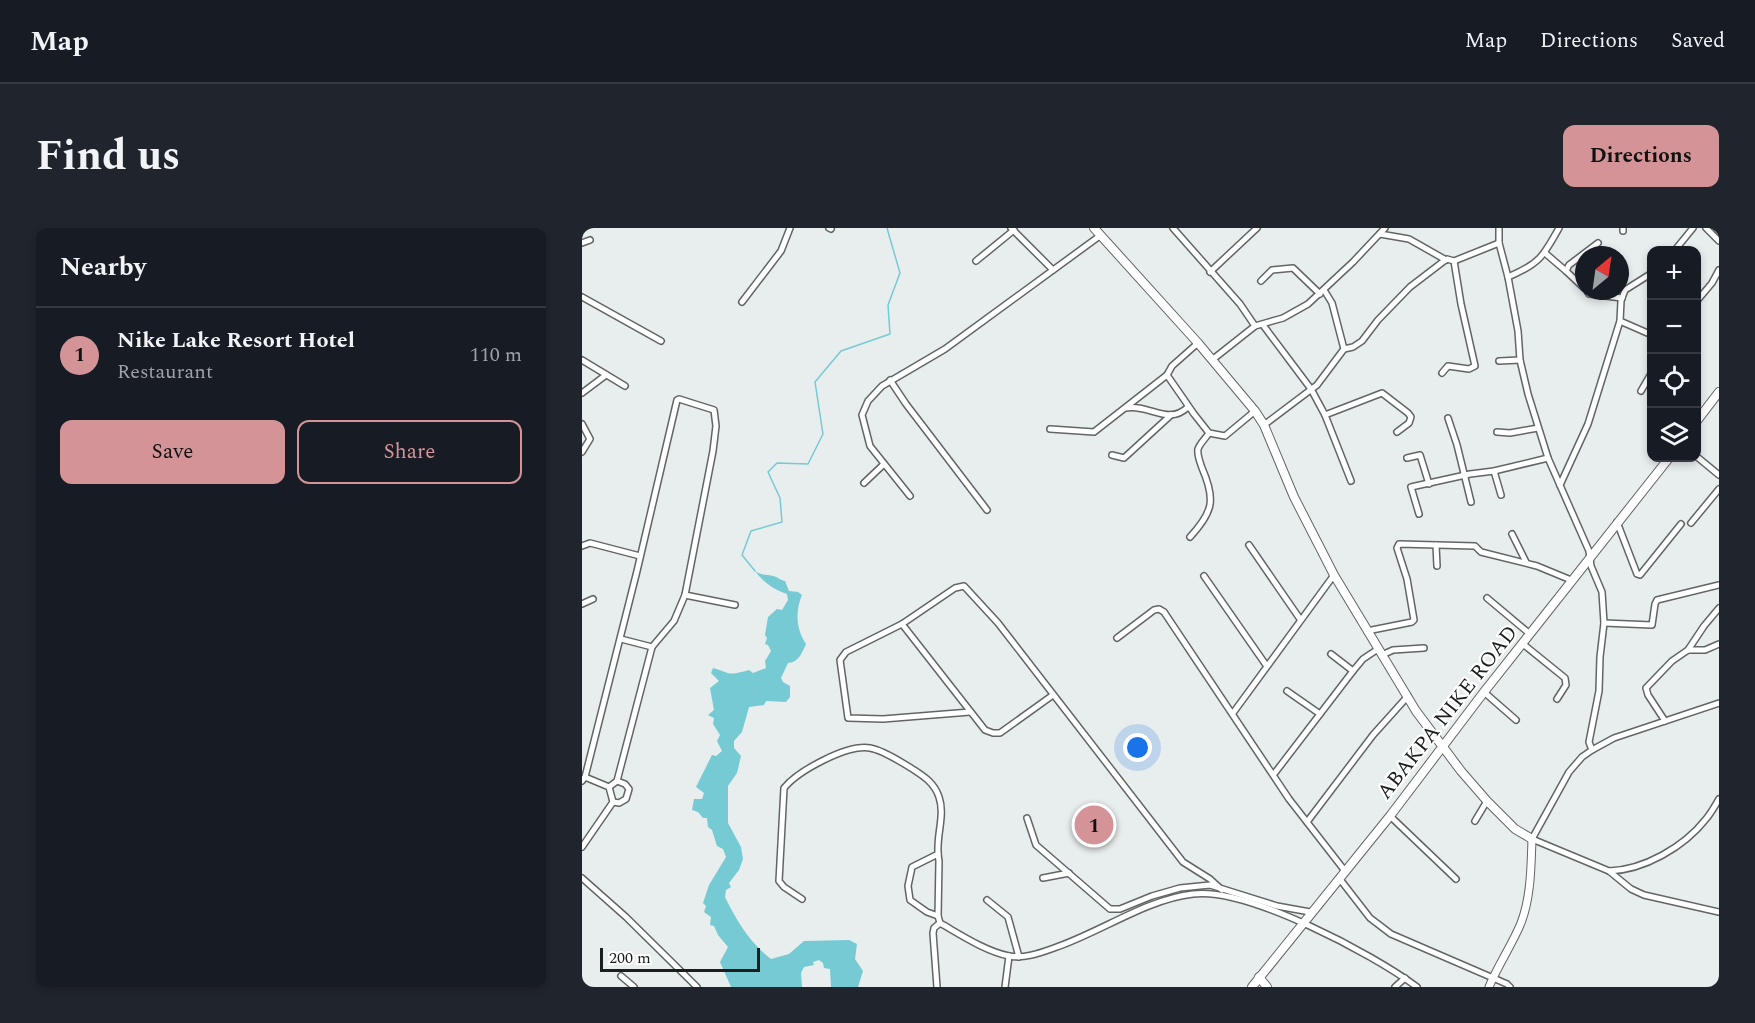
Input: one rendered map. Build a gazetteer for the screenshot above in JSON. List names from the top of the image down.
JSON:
{
  "streets": {
    "main road": ["ABAKPA NIKE ROAD"]
  },
  "scale_bar": "200 m",
  "north": "top right",
  "page": {
    "header": "Map",
    "nav": ["Map", "Directions", "Saved"],
    "title": "Find us",
    "buttons": [
      "Directions",
      ["Save", "Share"]
    ],
    "heading": "Nearby",
    "map_buttons": ["+", "−"],
    "list": [
      {
        "mark": "1",
        "name": "Nike Lake Resort Hotel",
        "note": "Restaurant",
        "value": "110 m"
      }
    ],
    "pins": "1",
    "scale": "200 m"
  }
}
